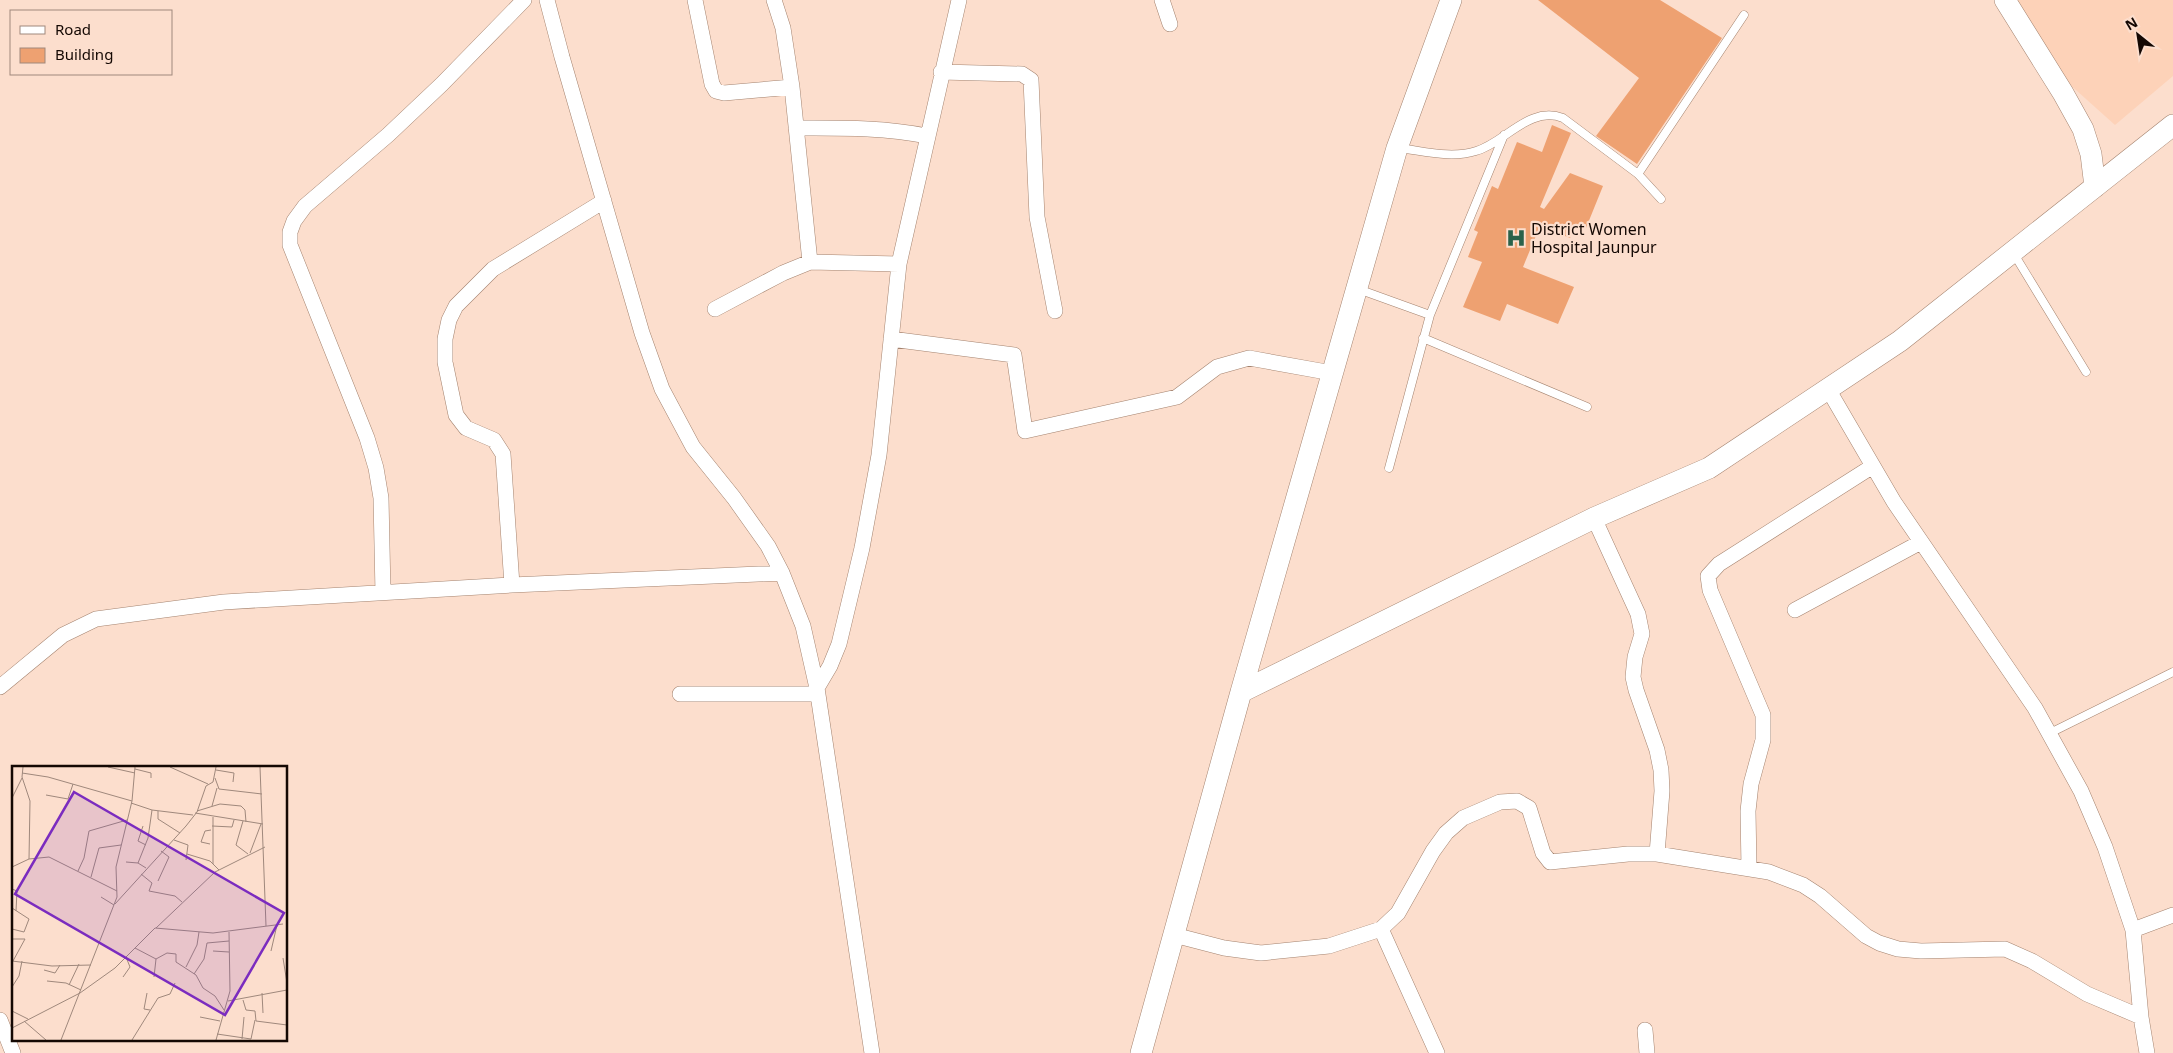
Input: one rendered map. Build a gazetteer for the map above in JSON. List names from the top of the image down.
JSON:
{
  "places": {
    "hospital": ["District Women Hospital Jaunpur"]
  },
  "legend": ["Road", "Building"],
  "north": "top left"
}
